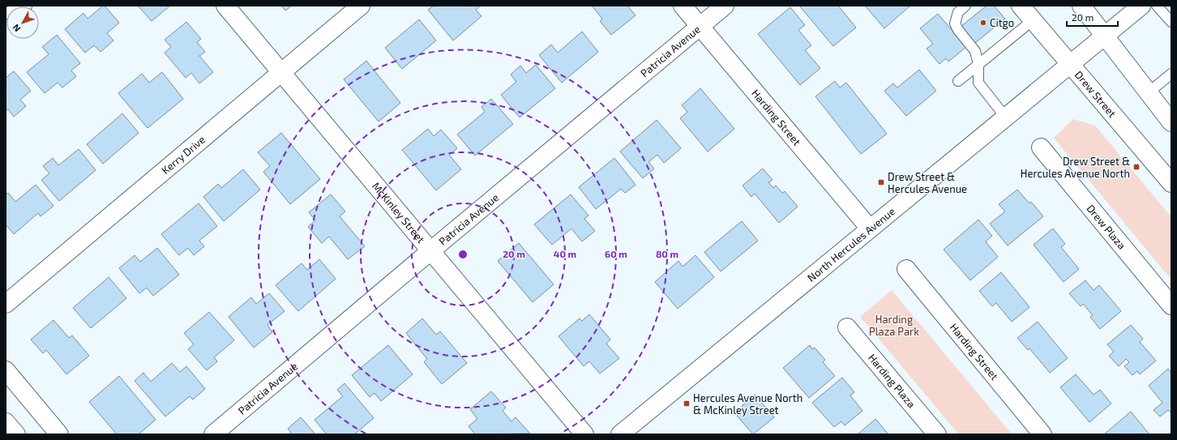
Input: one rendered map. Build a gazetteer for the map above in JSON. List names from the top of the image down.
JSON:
{
  "streets": {
    "street": [
      "Patricia Avenue",
      "Drew Street",
      "Harding Street",
      "Kerry Drive",
      "McKinley Street",
      "Drew Plaza",
      "North Hercules Avenue",
      "Harding Plaza"
    ]
  },
  "crossings": [
    ["Patricia Avenue", "Harding Street"],
    ["Patricia Avenue", "McKinley Street"],
    ["Drew Street", "North Hercules Avenue"],
    ["Harding Street", "North Hercules Avenue"],
    ["Kerry Drive", "McKinley Street"]
  ],
  "parks": ["Harding Plaza Park"],
  "places": {
    "other": ["Citgo"],
    "transit": ["Drew Street & Hercules Avenue North", "Drew Street & Hercules Avenue", "Hercules Avenue North & McKinley Street"]
  },
  "scale_bar": "20 m",
  "north": "bottom left",
  "rings": [
    "20 m",
    "40 m",
    "60 m",
    "80 m"
  ]
}
